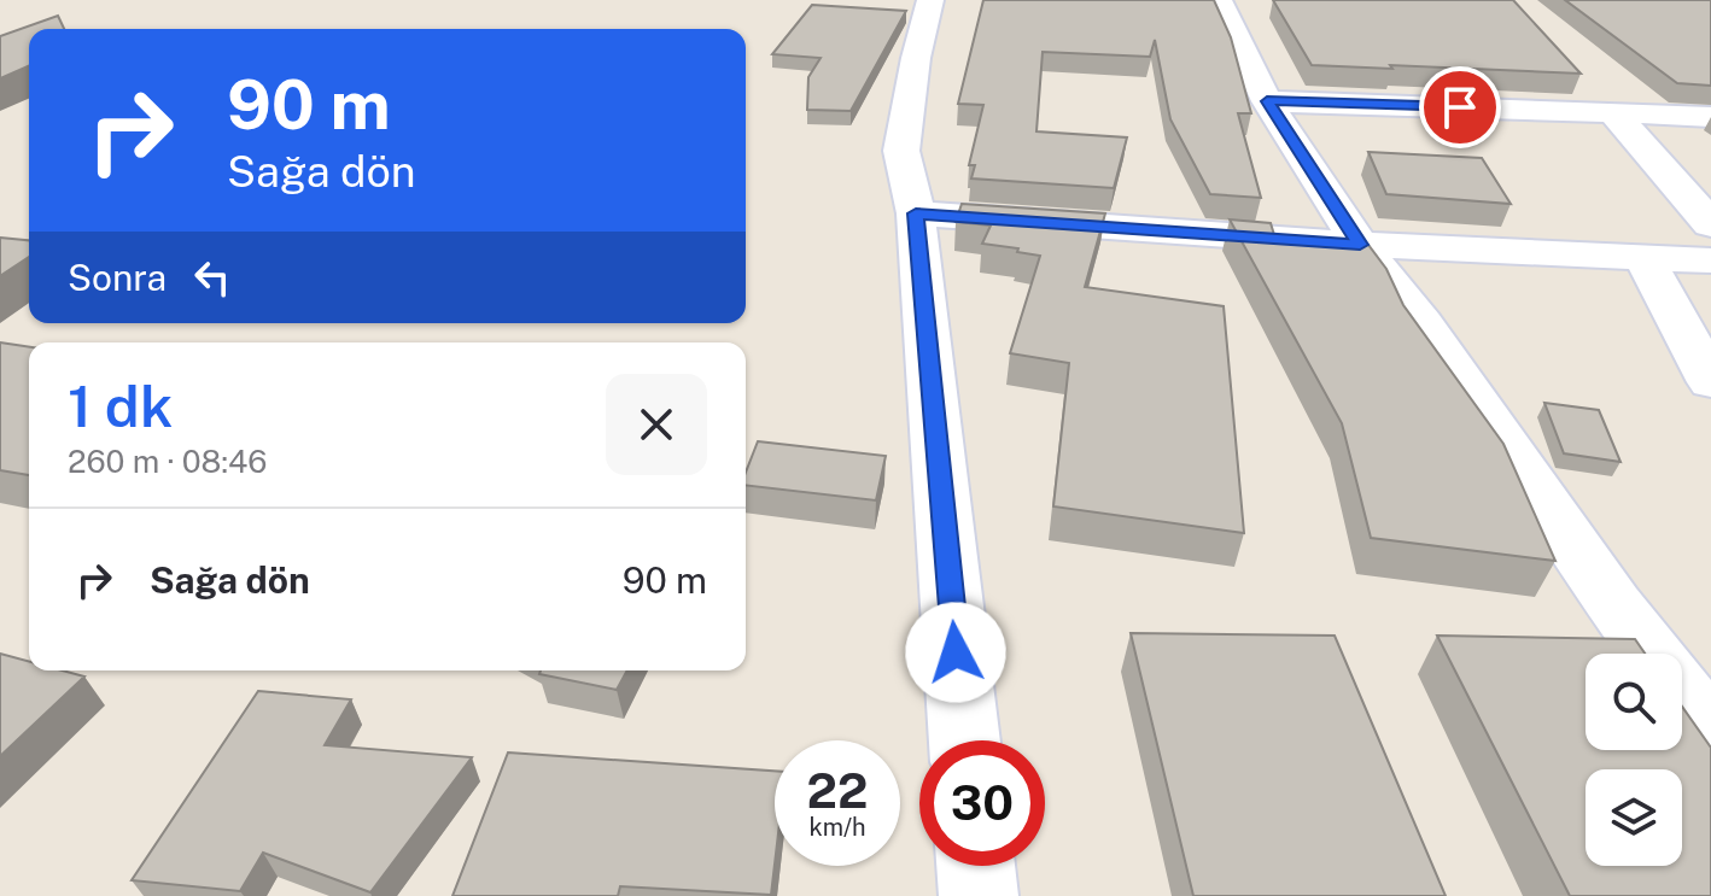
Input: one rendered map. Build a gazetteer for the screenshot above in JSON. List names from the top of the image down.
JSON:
{
  "page": {
    "turn": ["90 m", "Sağa dön"],
    "then": "Sonra",
    "heading": ["1 dk", "260 m · 08:46"],
    "list": [
      {
        "name": "Sağa dön",
        "value": "90 m"
      }
    ],
    "speed": "22 km/h",
    "limit": "30"
  }
}
